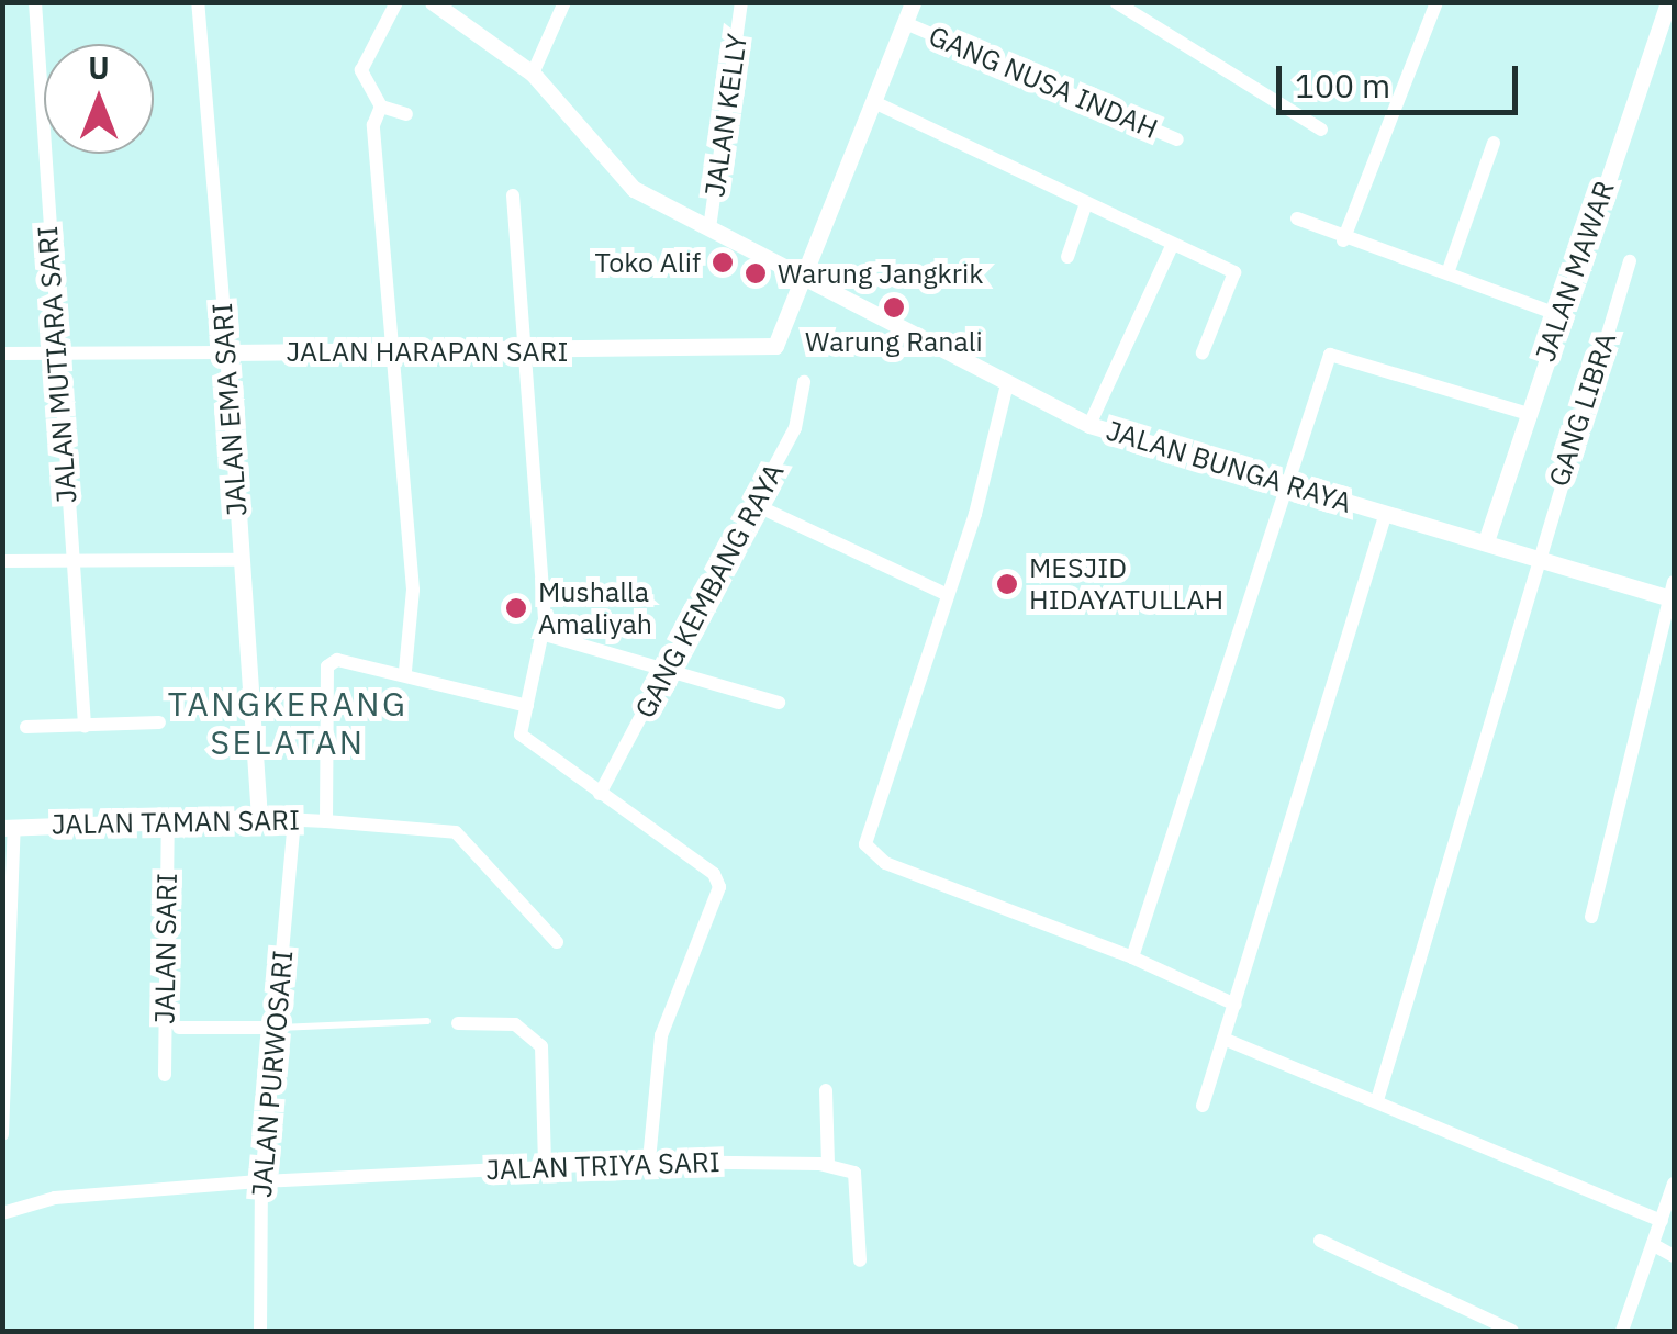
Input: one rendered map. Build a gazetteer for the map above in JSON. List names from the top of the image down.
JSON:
{
  "streets": {
    "street": [
      "GANG NUSA INDAH",
      "JALAN KELLY",
      "JALAN MAWAR",
      "JALAN HARAPAN SARI",
      "JALAN MUTIARA SARI",
      "JALAN EMA SARI",
      "GANG LIBRA",
      "JALAN BUNGA RAYA",
      "GANG KEMBANG RAYA",
      "JALAN TAMAN SARI",
      "JALAN SARI",
      "JALAN PURWOSARI",
      "JALAN TRIYA SARI"
    ]
  },
  "crossings": [
    ["GANG NUSA INDAH", "JALAN HARAPAN SARI"],
    ["JALAN KELLY", "JALAN BUNGA RAYA"],
    ["JALAN MAWAR", "JALAN BUNGA RAYA"],
    ["JALAN HARAPAN SARI", "JALAN MUTIARA SARI"],
    ["JALAN HARAPAN SARI", "JALAN EMA SARI"],
    ["JALAN HARAPAN SARI", "JALAN BUNGA RAYA"],
    ["JALAN EMA SARI", "JALAN TAMAN SARI"],
    ["GANG LIBRA", "JALAN BUNGA RAYA"],
    ["JALAN TAMAN SARI", "JALAN SARI"],
    ["JALAN TAMAN SARI", "JALAN PURWOSARI"],
    ["JALAN SARI", "JALAN PURWOSARI"],
    ["JALAN PURWOSARI", "JALAN TRIYA SARI"]
  ],
  "districts": ["TANGKERANG SELATAN"],
  "places": [
    "Toko Alif",
    "Warung Jangkrik",
    "Warung Ranali",
    "MESJID HIDAYATULLAH",
    "Mushalla Amaliyah"
  ],
  "scale_bar": "100 m",
  "north": "top"
}
